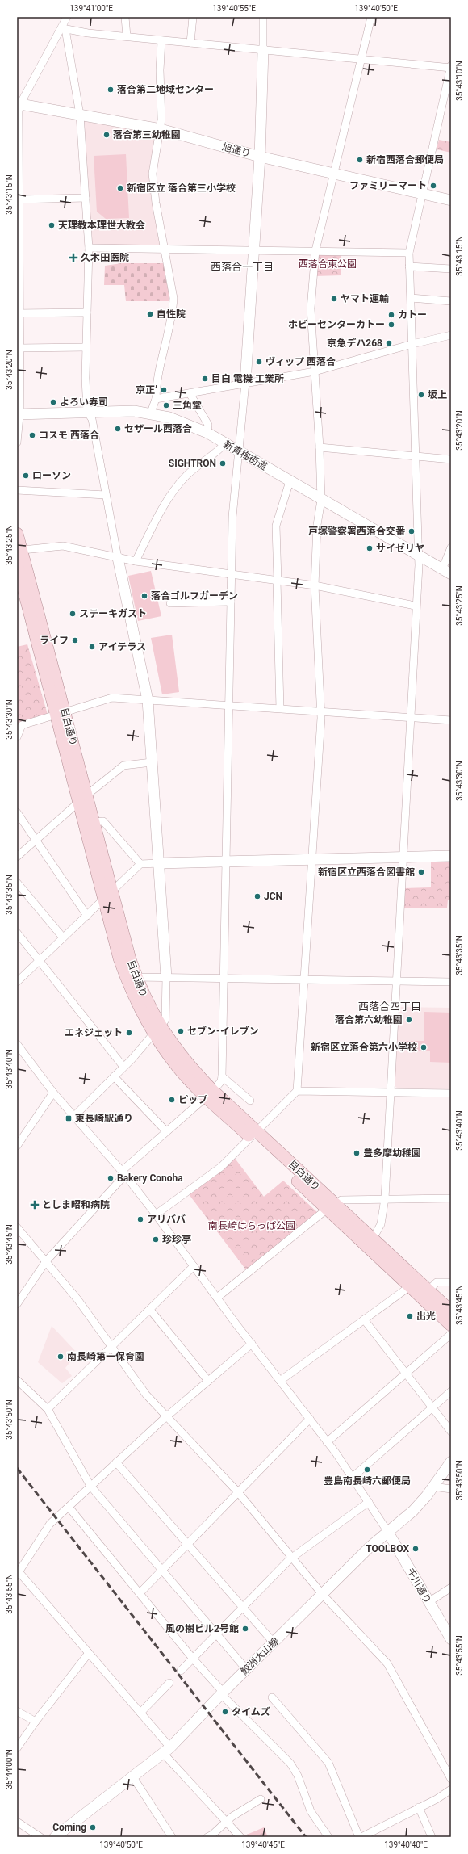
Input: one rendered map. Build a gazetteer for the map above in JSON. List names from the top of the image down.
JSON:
{
  "streets": {
    "main road": ["目白通り"],
    "street": [
      "旭通り",
      "新青梅街道",
      "千川通り",
      "鮫洲大山線"
    ]
  },
  "crossings": [
    ["千川通り", "鮫洲大山線"]
  ],
  "districts": ["西落合一丁目", "西落合四丁目"],
  "parks": ["西落合東公園", "南長崎はらっぱ公園"],
  "places": {
    "other": [
      "落合第二地域センター",
      "落合第三幼稚園",
      "新宿西落合郵便局",
      "ファミリーマート",
      "新宿区立 落合第三小学校",
      "天理教本理世大教会",
      "ヤマト運輸",
      "自性院",
      "カトー",
      "ホビーセンターカトー",
      "京急デハ268",
      "ヴィップ 西落合",
      "目白 電機 工業所",
      "京正’",
      "坂上",
      "よろい寿司",
      "三角堂",
      "セザール西落合",
      "コスモ 西落合",
      "SIGHTRON",
      "ローソン",
      "戸塚警察署西落合交番",
      "サイゼリヤ",
      "落合ゴルフガーデン",
      "ステーキガスト",
      "ライフ",
      "アイテラス",
      "新宿区立西落合図書館",
      "JCN",
      "落合第六幼稚園",
      "セブン-イレブン",
      "エネジェット",
      "新宿区立落合第六小学校",
      "ピップ",
      "豊多摩幼稚園",
      "Bakery Conoha",
      "アリババ",
      "珍珍亭",
      "出光",
      "南長崎第一保育園",
      "豊島南長崎六郵便局",
      "TOOLBOX",
      "風の樹ビル2号館",
      "タイムズ",
      "Coming"
    ],
    "health": ["久木田医院", "としま昭和病院"],
    "transit": ["東長崎駅通り"]
  },
  "coordinates": [
    "139°41'00\"E",
    "139°40'55\"E",
    "139°40'50\"E",
    "35°43'10\"N",
    "35°43'15\"N",
    "35°43'20\"N",
    "35°43'25\"N",
    "35°43'30\"N",
    "35°43'35\"N",
    "35°43'40\"N",
    "35°43'45\"N",
    "35°43'50\"N",
    "35°43'55\"N",
    "35°44'00\"N",
    "139°40'45\"E",
    "139°40'40\"E"
  ]
}
